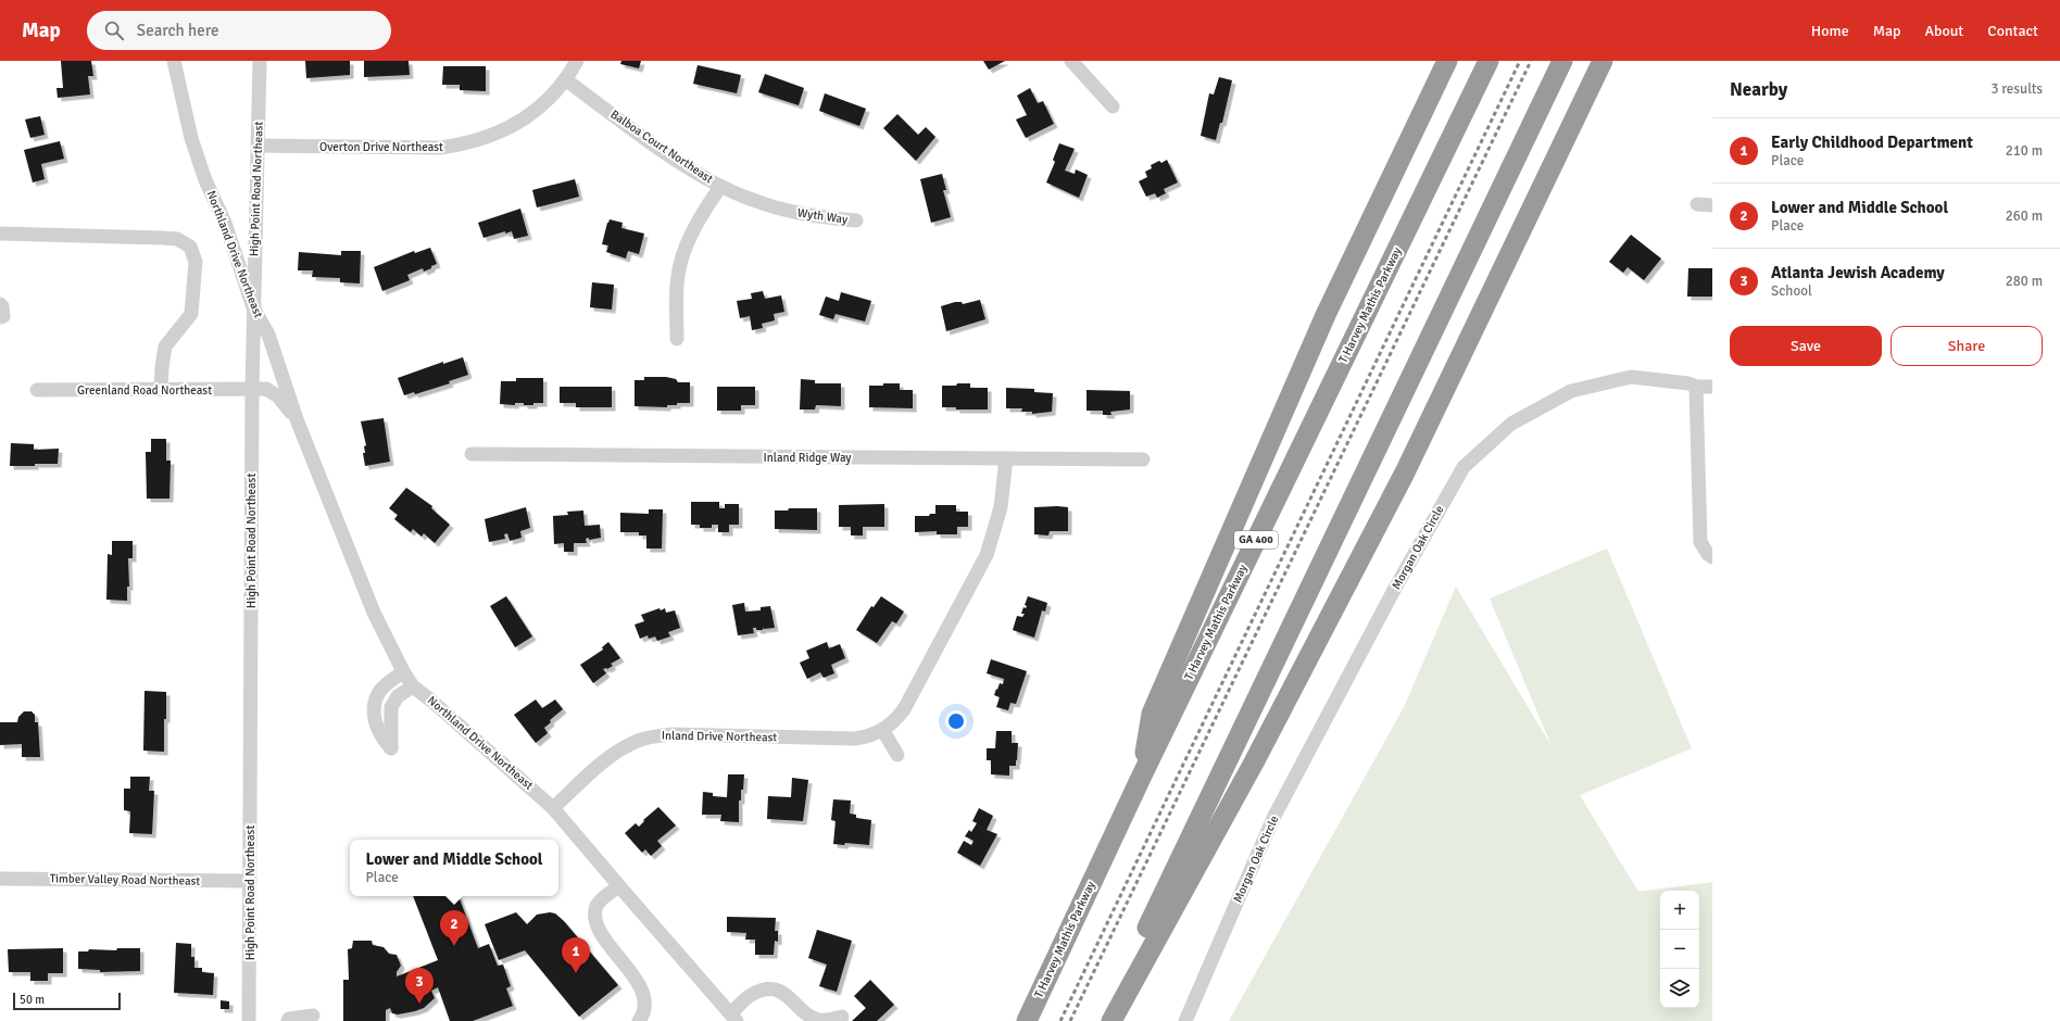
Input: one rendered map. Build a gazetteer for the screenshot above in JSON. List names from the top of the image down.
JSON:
{
  "streets": {
    "highway": ["T Harvey Mathis Parkway", "GA 400"],
    "street": [
      "Overton Drive Northeast",
      "Balboa Court Northeast",
      "High Point Road Northeast",
      "Wyth Way",
      "Northland Drive Northeast",
      "Greenland Road Northeast",
      "Inland Ridge Way",
      "Morgan Oak Circle",
      "Inland Drive Northeast",
      "Timber Valley Road Northeast"
    ]
  },
  "crossings": [
    ["Overton Drive Northeast", "Balboa Court Northeast"],
    ["Overton Drive Northeast", "High Point Road Northeast"],
    ["Balboa Court Northeast", "Wyth Way"],
    ["High Point Road Northeast", "Northland Drive Northeast"],
    ["High Point Road Northeast", "Greenland Road Northeast"],
    ["High Point Road Northeast", "Timber Valley Road Northeast"],
    ["Northland Drive Northeast", "Greenland Road Northeast"],
    ["Northland Drive Northeast", "Inland Drive Northeast"],
    ["Inland Ridge Way", "Inland Drive Northeast"]
  ],
  "scale_bar": "50 m",
  "page": {
    "header": "Map",
    "search": "Search here",
    "nav": [
      "Home",
      "Map",
      "About",
      "Contact"
    ],
    "heading": ["Nearby", "3 results"],
    "list": [
      {
        "mark": "1",
        "name": "Early Childhood Department",
        "note": "Place",
        "value": "210 m"
      },
      {
        "mark": "2",
        "name": "Lower and Middle School",
        "note": "Place",
        "value": "260 m"
      },
      {
        "mark": "3",
        "name": "Atlanta Jewish Academy",
        "note": "School",
        "value": "280 m"
      }
    ],
    "buttons": ["Save", "Share"],
    "popup": ["Lower and Middle School", "Place"],
    "map_buttons": ["+", "−"],
    "pins": ["2", "1", "3"],
    "scale": "50 m"
  }
}
